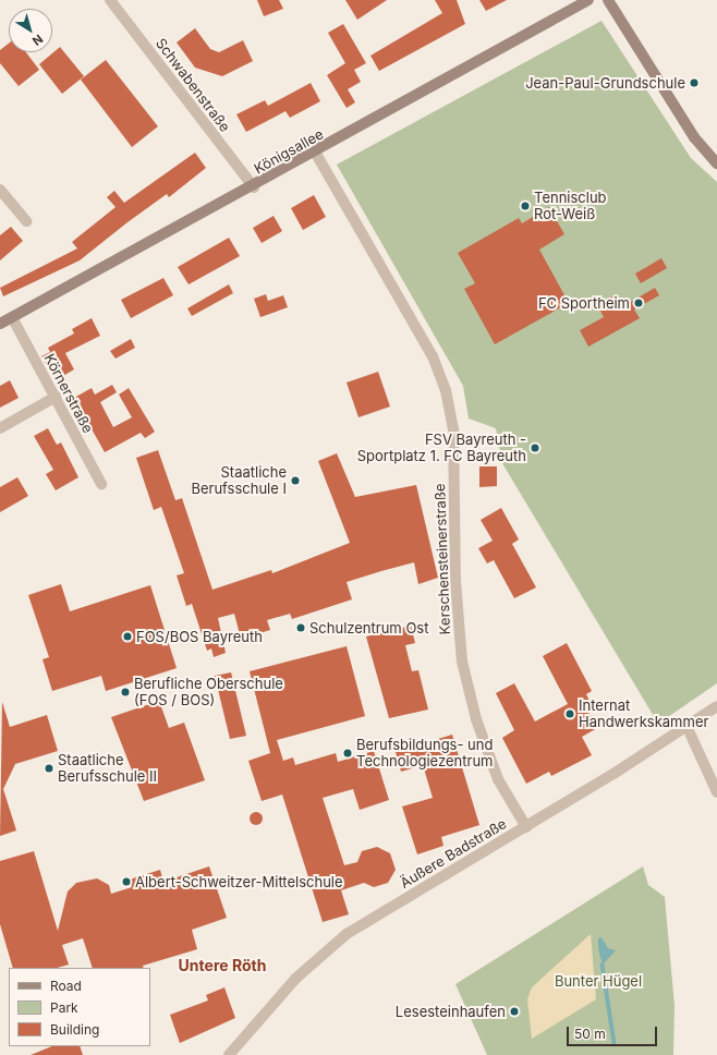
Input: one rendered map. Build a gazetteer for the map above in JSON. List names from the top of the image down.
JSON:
{
  "streets": {
    "main road": ["Königsallee"],
    "street": [
      "Schwabenstraße",
      "Körnerstraße",
      "Kerschensteinerstraße",
      "Äußere Badstraße"
    ]
  },
  "crossings": [
    ["Schwabenstraße", "Königsallee"],
    ["Königsallee", "Körnerstraße"],
    ["Königsallee", "Kerschensteinerstraße"],
    ["Kerschensteinerstraße", "Äußere Badstraße"]
  ],
  "districts": ["Untere Röth"],
  "parks": ["Bunter Hügel"],
  "places": [
    "Jean-Paul-Grundschule",
    "Tennisclub Rot-Weiß",
    "FC Sportheim",
    "FSV Bayreuth - Sportplatz 1. FC Bayreuth",
    "Staatliche Berufsschule I",
    "Schulzentrum Ost",
    "FOS/BOS Bayreuth",
    "Berufliche Oberschule (FOS / BOS)",
    "Internat Handwerkskammer",
    "Berufsbildungs- und Technologiezentrum",
    "Staatliche Berufsschule II",
    "Albert-Schweitzer-Mittelschule",
    "Lesesteinhaufen"
  ],
  "legend": ["Road", "Park", "Building"],
  "scale_bar": "50 m",
  "north": "bottom right"
}
